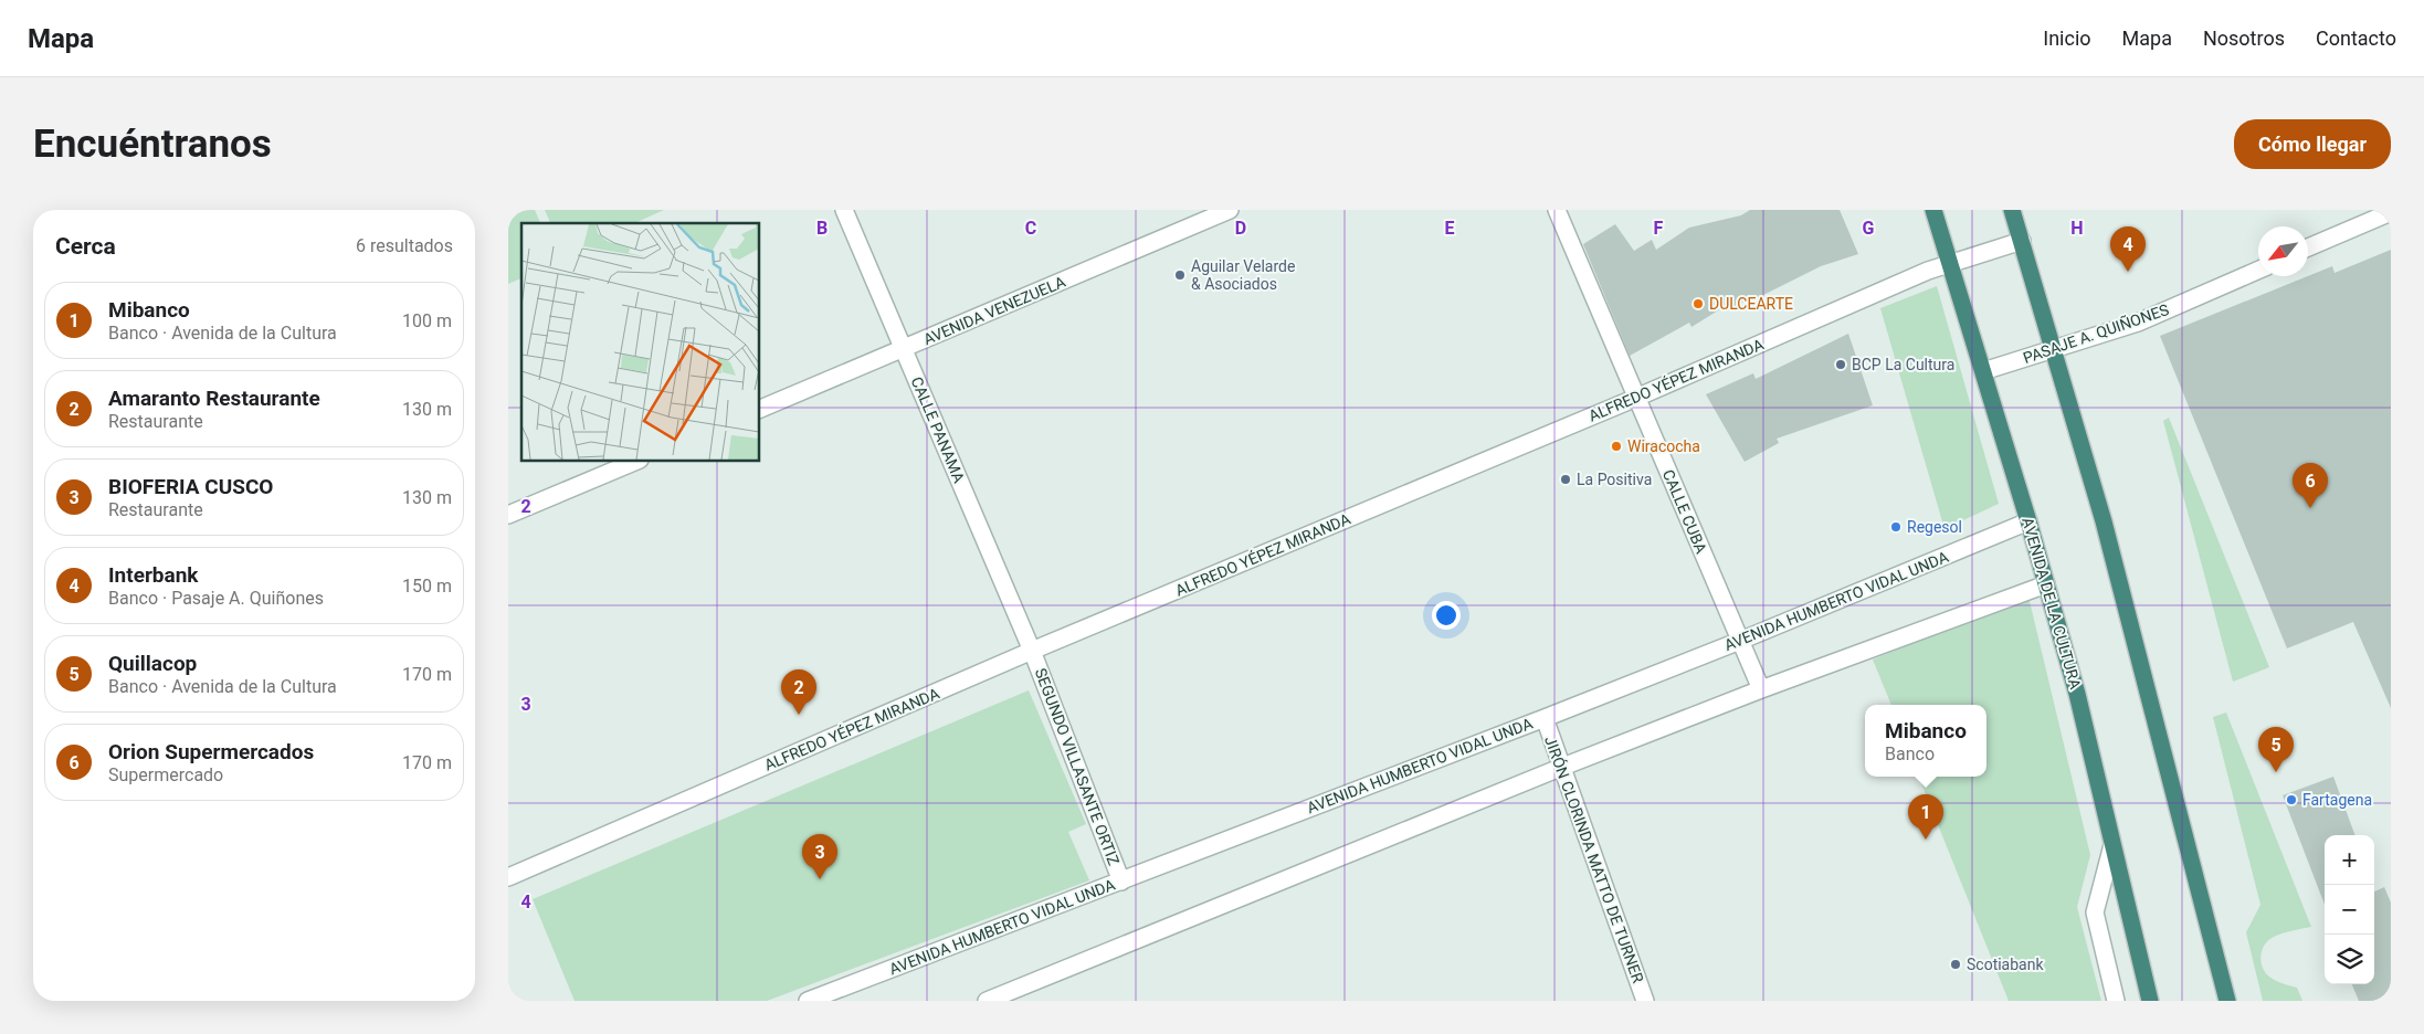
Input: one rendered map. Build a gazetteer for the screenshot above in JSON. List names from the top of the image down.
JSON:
{
  "streets": {
    "highway": ["AVENIDA DE LA CULTURA"],
    "street": [
      "AVENIDA VENEZUELA",
      "PASAJE A. QUIÑONES",
      "ALFREDO YÉPEZ MIRANDA",
      "CALLE PANAMA",
      "CALLE CUBA",
      "AVENIDA HUMBERTO VIDAL UNDA",
      "SEGUNDO VILLASANTE ORTIZ",
      "JIRÓN CLORINDA MATTO DE TURNER"
    ]
  },
  "crossings": [
    ["AVENIDA VENEZUELA", "CALLE PANAMA"],
    ["PASAJE A. QUIÑONES", "AVENIDA DE LA CULTURA"],
    ["ALFREDO YÉPEZ MIRANDA", "CALLE PANAMA"],
    ["ALFREDO YÉPEZ MIRANDA", "CALLE CUBA"],
    ["ALFREDO YÉPEZ MIRANDA", "AVENIDA DE LA CULTURA"],
    ["ALFREDO YÉPEZ MIRANDA", "SEGUNDO VILLASANTE ORTIZ"],
    ["CALLE PANAMA", "SEGUNDO VILLASANTE ORTIZ"],
    ["CALLE CUBA", "AVENIDA HUMBERTO VIDAL UNDA"],
    ["AVENIDA HUMBERTO VIDAL UNDA", "AVENIDA DE LA CULTURA"],
    ["AVENIDA HUMBERTO VIDAL UNDA", "SEGUNDO VILLASANTE ORTIZ"],
    ["AVENIDA HUMBERTO VIDAL UNDA", "JIRÓN CLORINDA MATTO DE TURNER"]
  ],
  "places": [
    "Aguilar Velarde & Asociados",
    "DULCEARTE",
    "BCP La Cultura",
    "Wiracocha",
    "La Positiva",
    "Regesol",
    "Fartagena",
    "Scotiabank"
  ],
  "north": "bottom left",
  "page": {
    "header": "Mapa",
    "nav": [
      "Inicio",
      "Mapa",
      "Nosotros",
      "Contacto"
    ],
    "buttons": "Cómo llegar",
    "title": "Encuéntranos",
    "heading": ["Cerca", "6 resultados"],
    "pins": [
      "4",
      "6",
      "2",
      "5",
      "1",
      "3"
    ],
    "list": [
      {
        "mark": "1",
        "name": "Mibanco",
        "note": "Banco · Avenida de la Cultura",
        "value": "100 m"
      },
      {
        "mark": "2",
        "name": "Amaranto Restaurante",
        "note": "Restaurante",
        "value": "130 m"
      },
      {
        "mark": "3",
        "name": "BIOFERIA CUSCO",
        "note": "Restaurante",
        "value": "130 m"
      },
      {
        "mark": "4",
        "name": "Interbank",
        "note": "Banco · Pasaje A. Quiñones",
        "value": "150 m"
      },
      {
        "mark": "5",
        "name": "Quillacop",
        "note": "Banco · Avenida de la Cultura",
        "value": "170 m"
      },
      {
        "mark": "6",
        "name": "Orion Supermercados",
        "note": "Supermercado",
        "value": "170 m"
      }
    ],
    "popup": ["Mibanco", "Banco"],
    "map_buttons": ["+", "−"]
  },
  "grid": {
    "columns": [
      "B",
      "C",
      "D",
      "E",
      "F",
      "G",
      "H"
    ],
    "rows": ["2", "3", "4"]
  }
}
